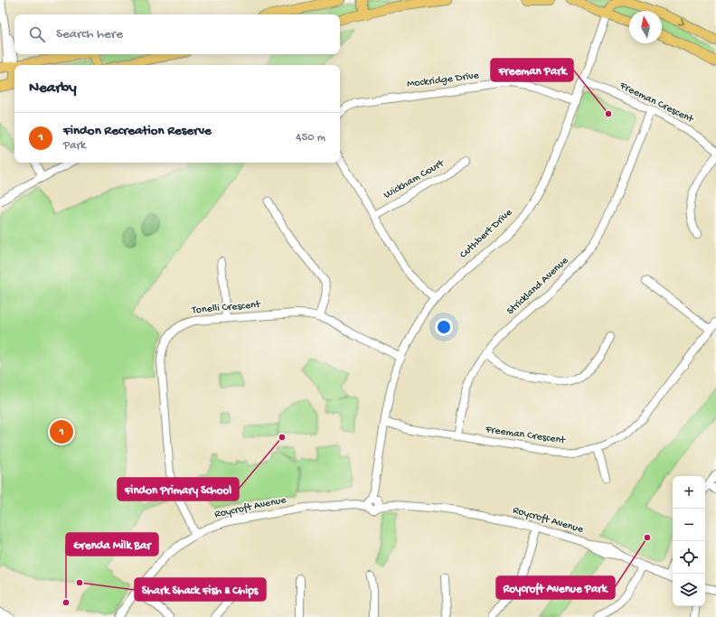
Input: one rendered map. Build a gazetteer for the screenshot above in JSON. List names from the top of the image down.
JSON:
{
  "streets": {
    "main road": ["Cuthbert Drive"],
    "street": [
      "Mockridge Drive",
      "Freeman Crescent",
      "Wickham Court",
      "Strickland Avenue",
      "Tonelli Crescent",
      "Roycroft Avenue"
    ]
  },
  "crossings": [
    ["Mockridge Drive", "Cuthbert Drive"],
    ["Freeman Crescent", "Cuthbert Drive"],
    ["Freeman Crescent", "Strickland Avenue"],
    ["Cuthbert Drive", "Tonelli Crescent"],
    ["Cuthbert Drive", "Roycroft Avenue"],
    ["Tonelli Crescent", "Roycroft Avenue"]
  ],
  "places": [
    "Freeman Park",
    "Findon Primary School",
    "Roycroft Avenue Park",
    "Shark Shack Fish & Chips",
    "Grenda Milk Bar"
  ],
  "north": "top",
  "page": {
    "search": "Search here",
    "heading": "Nearby",
    "list": [
      {
        "mark": "1",
        "name": "Findon Recreation Reserve",
        "note": "Park",
        "value": "450 m"
      }
    ],
    "pins": "1",
    "map_buttons": ["+", "−"]
  }
}
